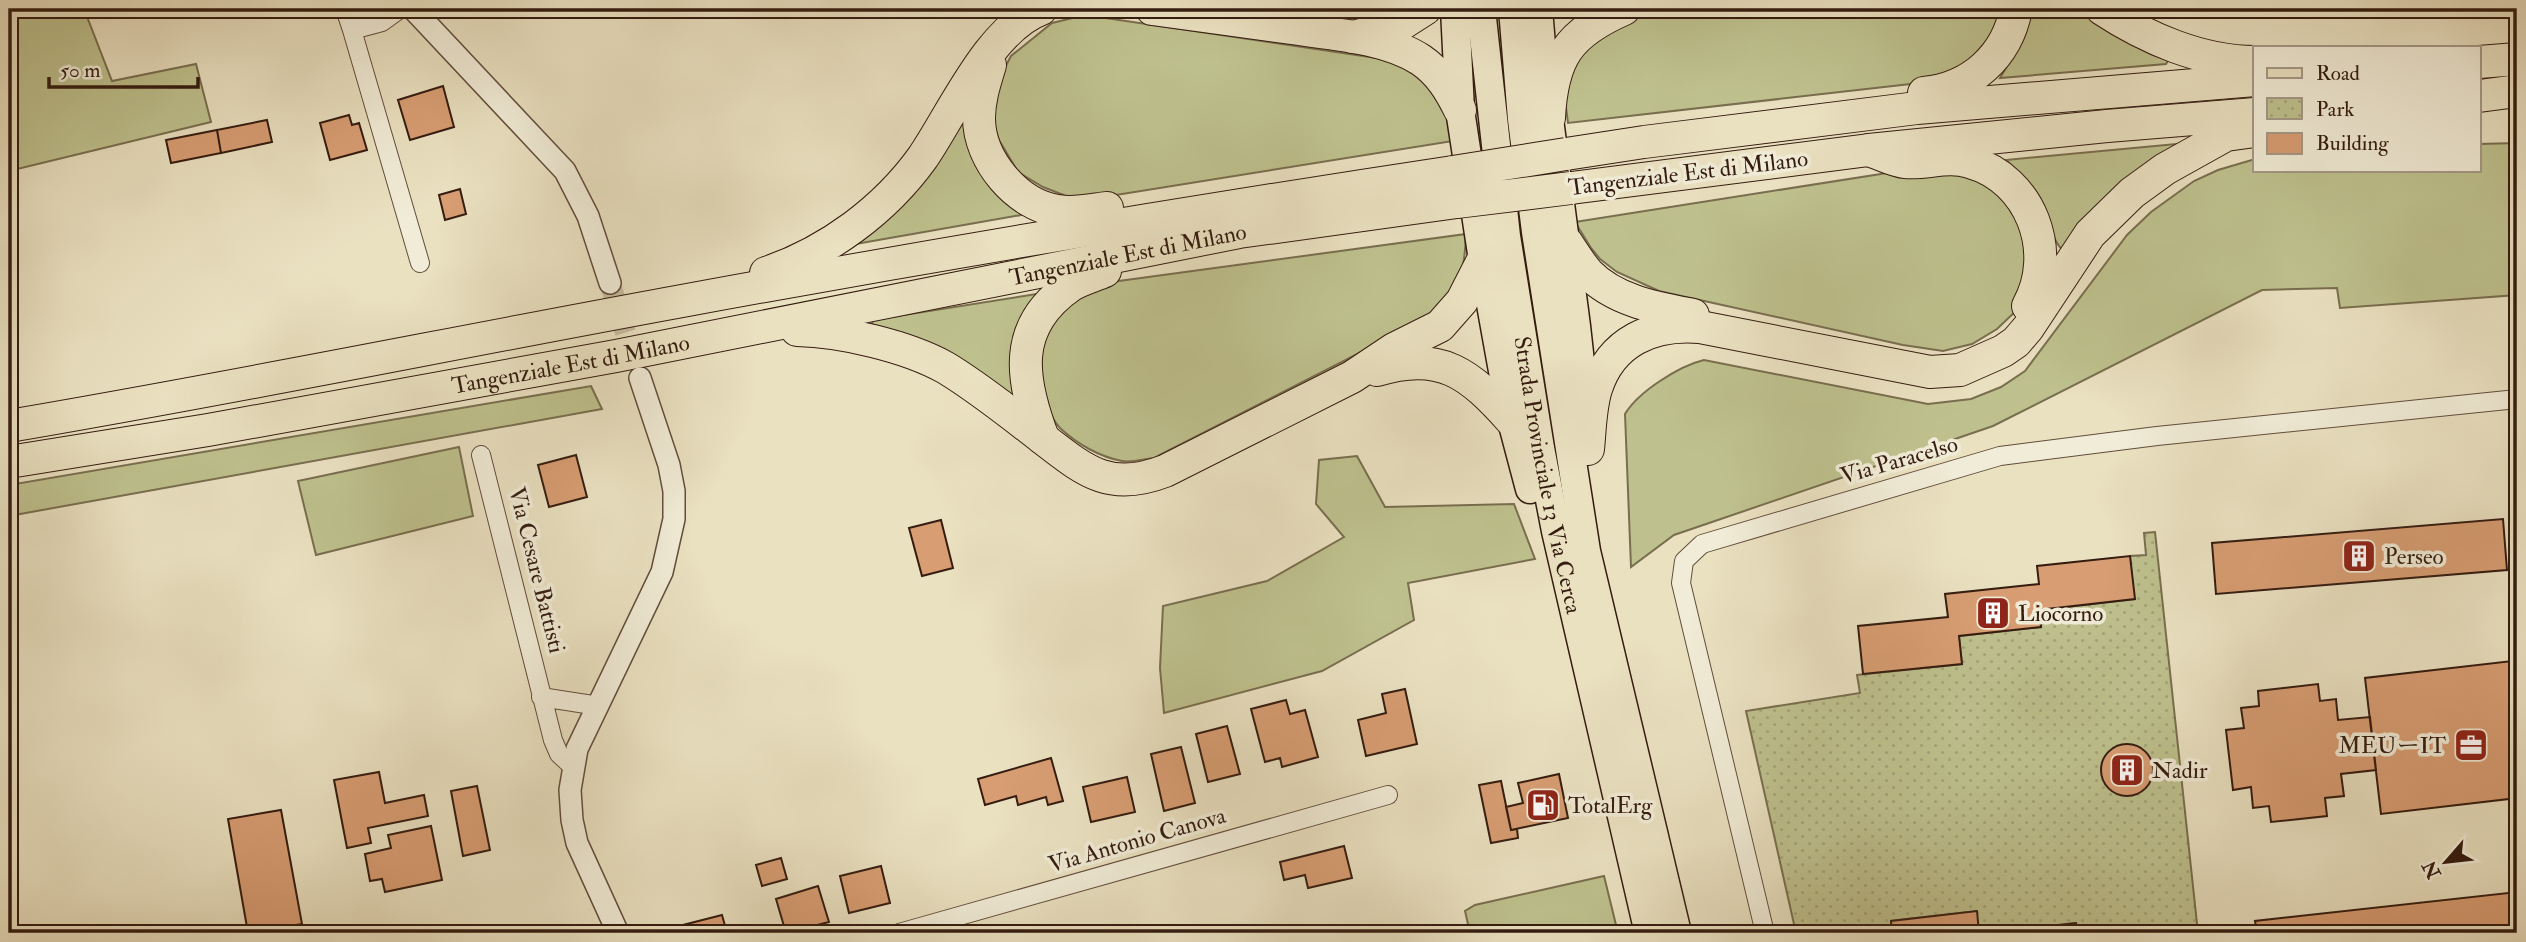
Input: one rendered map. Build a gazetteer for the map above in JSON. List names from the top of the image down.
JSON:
{
  "streets": {
    "highway": ["Tangenziale Est di Milano"],
    "main road": ["Strada Provinciale 13 Via Cerca"],
    "street": ["Via Paracelso", "Via Cesare Battisti", "Via Antonio Canova"]
  },
  "places": {
    "building": ["Perseo", "Liocorno", "Nadir"],
    "office": ["MEUーIT"],
    "fuel station": ["TotalErg"]
  },
  "legend": ["Road", "Park", "Building"],
  "scale_bar": "50 m",
  "north": "bottom left"
}
